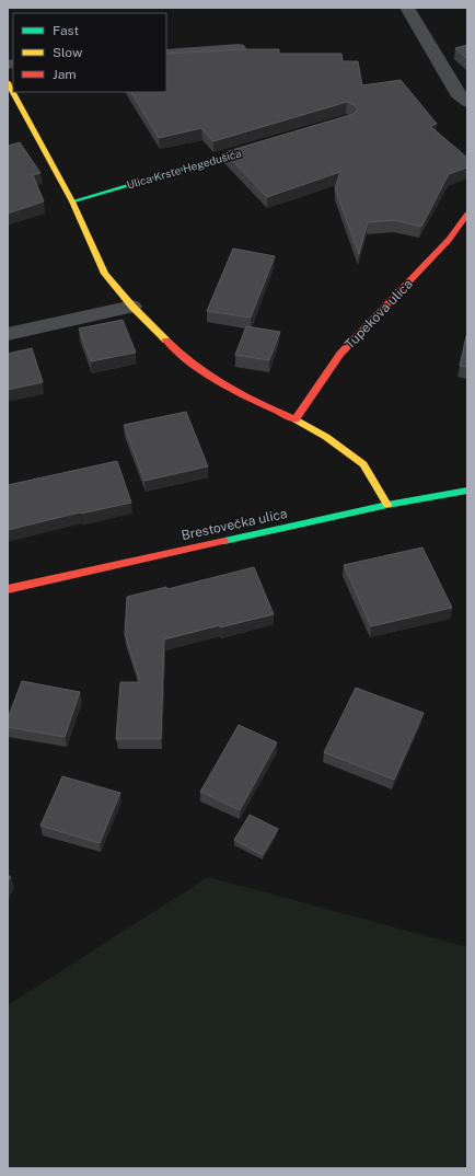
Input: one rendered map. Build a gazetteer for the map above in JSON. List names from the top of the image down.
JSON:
{
  "streets": {
    "street": ["Ulica Krste Hegedušića", "Tupekova ulica", "Brestovečka ulica"]
  },
  "legend": ["Fast", "Slow", "Jam"]
}
